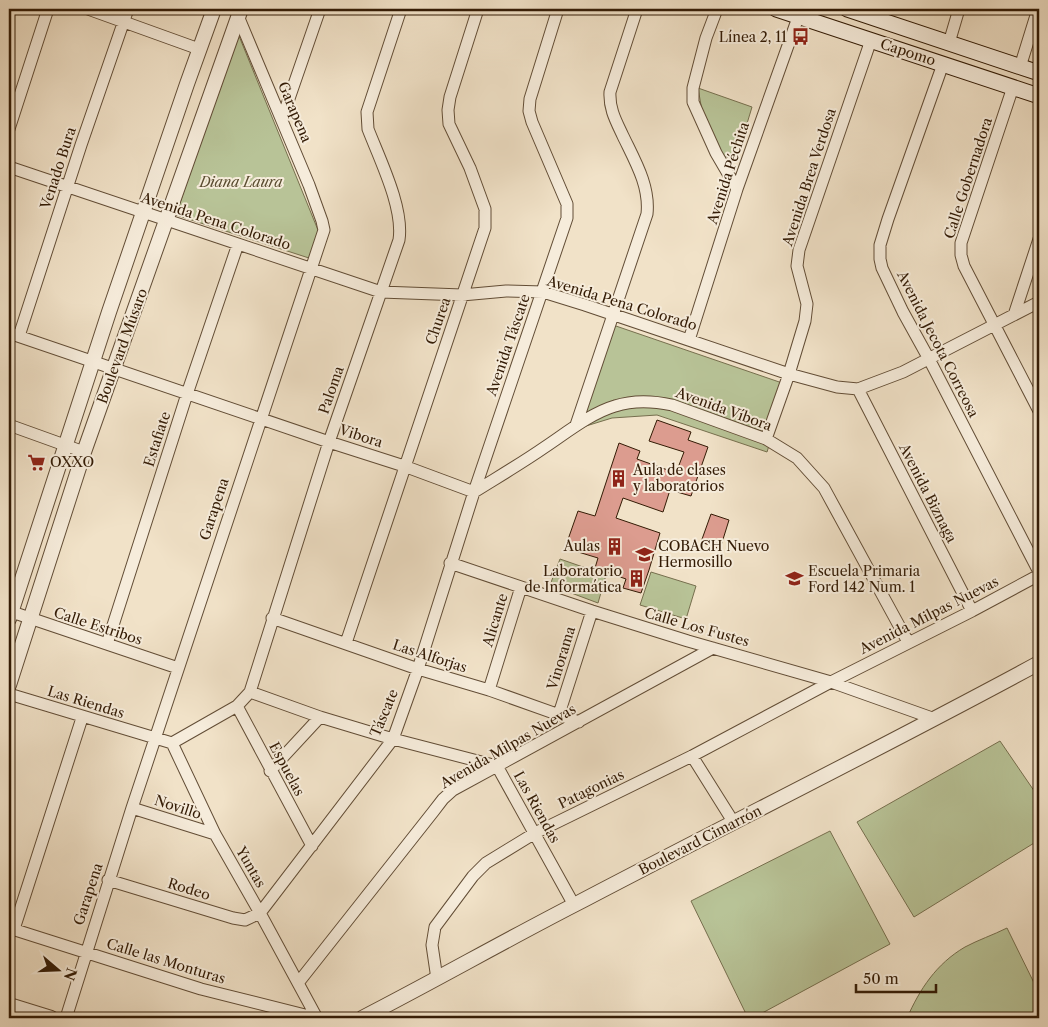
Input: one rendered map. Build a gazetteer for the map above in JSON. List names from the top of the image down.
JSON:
{
  "streets": {
    "main road": ["Capomo"],
    "street": [
      "Garapena",
      "Venado Bura",
      "Avenida Péchita",
      "Avenida Brea Verdosa",
      "Calle Gobernadora",
      "Avenida Pena Colorado",
      "Churea",
      "Avenida Jecota Correosa",
      "Avenida Táscate",
      "Boulevard Músaro",
      "Paloma",
      "Avenida Víbora",
      "Vibora",
      "Estafiate",
      "Avenida Biznaga",
      "Avenida Milpas Nuevas",
      "Alicante",
      "Calle Estribos",
      "Calle Los Fustes",
      "Las Alforjas",
      "Vinorama",
      "Las Riendas",
      "Táscate",
      "Espuelas",
      "Patagonias",
      "Novillo",
      "Boulevard Cimarrón",
      "Yuntas",
      "Rodeo",
      "Calle las Monturas"
    ]
  },
  "crossings": [
    ["Capomo", "Avenida Péchita"],
    ["Capomo", "Avenida Brea Verdosa"],
    ["Capomo", "Calle Gobernadora"],
    ["Capomo", "Avenida Jecota Correosa"],
    ["Garapena", "Avenida Pena Colorado"],
    ["Garapena", "Boulevard Músaro"],
    ["Garapena", "Vibora"],
    ["Garapena", "Calle Estribos"],
    ["Garapena", "Las Riendas"],
    ["Garapena", "Novillo"],
    ["Garapena", "Rodeo"],
    ["Garapena", "Calle las Monturas"],
    ["Venado Bura", "Avenida Pena Colorado"],
    ["Venado Bura", "Vibora"],
    ["Avenida Péchita", "Avenida Pena Colorado"],
    ["Avenida Brea Verdosa", "Avenida Pena Colorado"],
    ["Avenida Brea Verdosa", "Avenida Víbora"],
    ["Calle Gobernadora", "Avenida Pena Colorado"],
    ["Avenida Pena Colorado", "Churea"],
    ["Avenida Pena Colorado", "Avenida Jecota Correosa"],
    ["Avenida Pena Colorado", "Avenida Táscate"],
    ["Avenida Pena Colorado", "Boulevard Músaro"],
    ["Avenida Pena Colorado", "Paloma"],
    ["Avenida Pena Colorado", "Estafiate"],
    ["Avenida Pena Colorado", "Avenida Biznaga"],
    ["Churea", "Vibora"],
    ["Churea", "Las Alforjas"],
    ["Avenida Jecota Correosa", "Avenida Milpas Nuevas"],
    ["Avenida Táscate", "Vibora"],
    ["Avenida Táscate", "Táscate"],
    ["Boulevard Músaro", "Vibora"],
    ["Boulevard Músaro", "Calle Estribos"],
    ["Paloma", "Vibora"],
    ["Paloma", "Las Alforjas"],
    ["Paloma", "Las Riendas"],
    ["Paloma", "Espuelas"],
    ["Paloma", "Yuntas"],
    ["Avenida Víbora", "Avenida Milpas Nuevas"],
    ["Vibora", "Estafiate"],
    ["Vibora", "Táscate"],
    ["Estafiate", "Calle Estribos"],
    ["Avenida Biznaga", "Avenida Milpas Nuevas"],
    ["Avenida Milpas Nuevas", "Calle Los Fustes"],
    ["Avenida Milpas Nuevas", "Las Alforjas"],
    ["Avenida Milpas Nuevas", "Las Riendas"],
    ["Avenida Milpas Nuevas", "Patagonias"],
    ["Avenida Milpas Nuevas", "Yuntas"],
    ["Alicante", "Calle Los Fustes"],
    ["Alicante", "Las Alforjas"],
    ["Calle Los Fustes", "Vinorama"],
    ["Calle Los Fustes", "Táscate"],
    ["Calle Los Fustes", "Patagonias"],
    ["Calle Los Fustes", "Boulevard Cimarrón"],
    ["Las Alforjas", "Vinorama"],
    ["Las Alforjas", "Táscate"],
    ["Las Riendas", "Táscate"],
    ["Las Riendas", "Patagonias"],
    ["Las Riendas", "Boulevard Cimarrón"],
    ["Táscate", "Espuelas"],
    ["Táscate", "Yuntas"],
    ["Táscate", "Rodeo"],
    ["Patagonias", "Boulevard Cimarrón"],
    ["Novillo", "Yuntas"],
    ["Yuntas", "Rodeo"],
    ["Yuntas", "Calle las Monturas"]
  ],
  "parks": ["Diana Laura"],
  "places": {
    "bus stop": ["Línea 2, 11"],
    "supermarket": ["OXXO"],
    "building": ["Aula de clases y laboratorios", "Aulas", "Laboratorio de Informática"],
    "school or university": ["COBACH Nuevo Hermosillo", "Escuela Primaria Ford 142 Num. 1"]
  },
  "scale_bar": "50 m",
  "north": "right"
}
